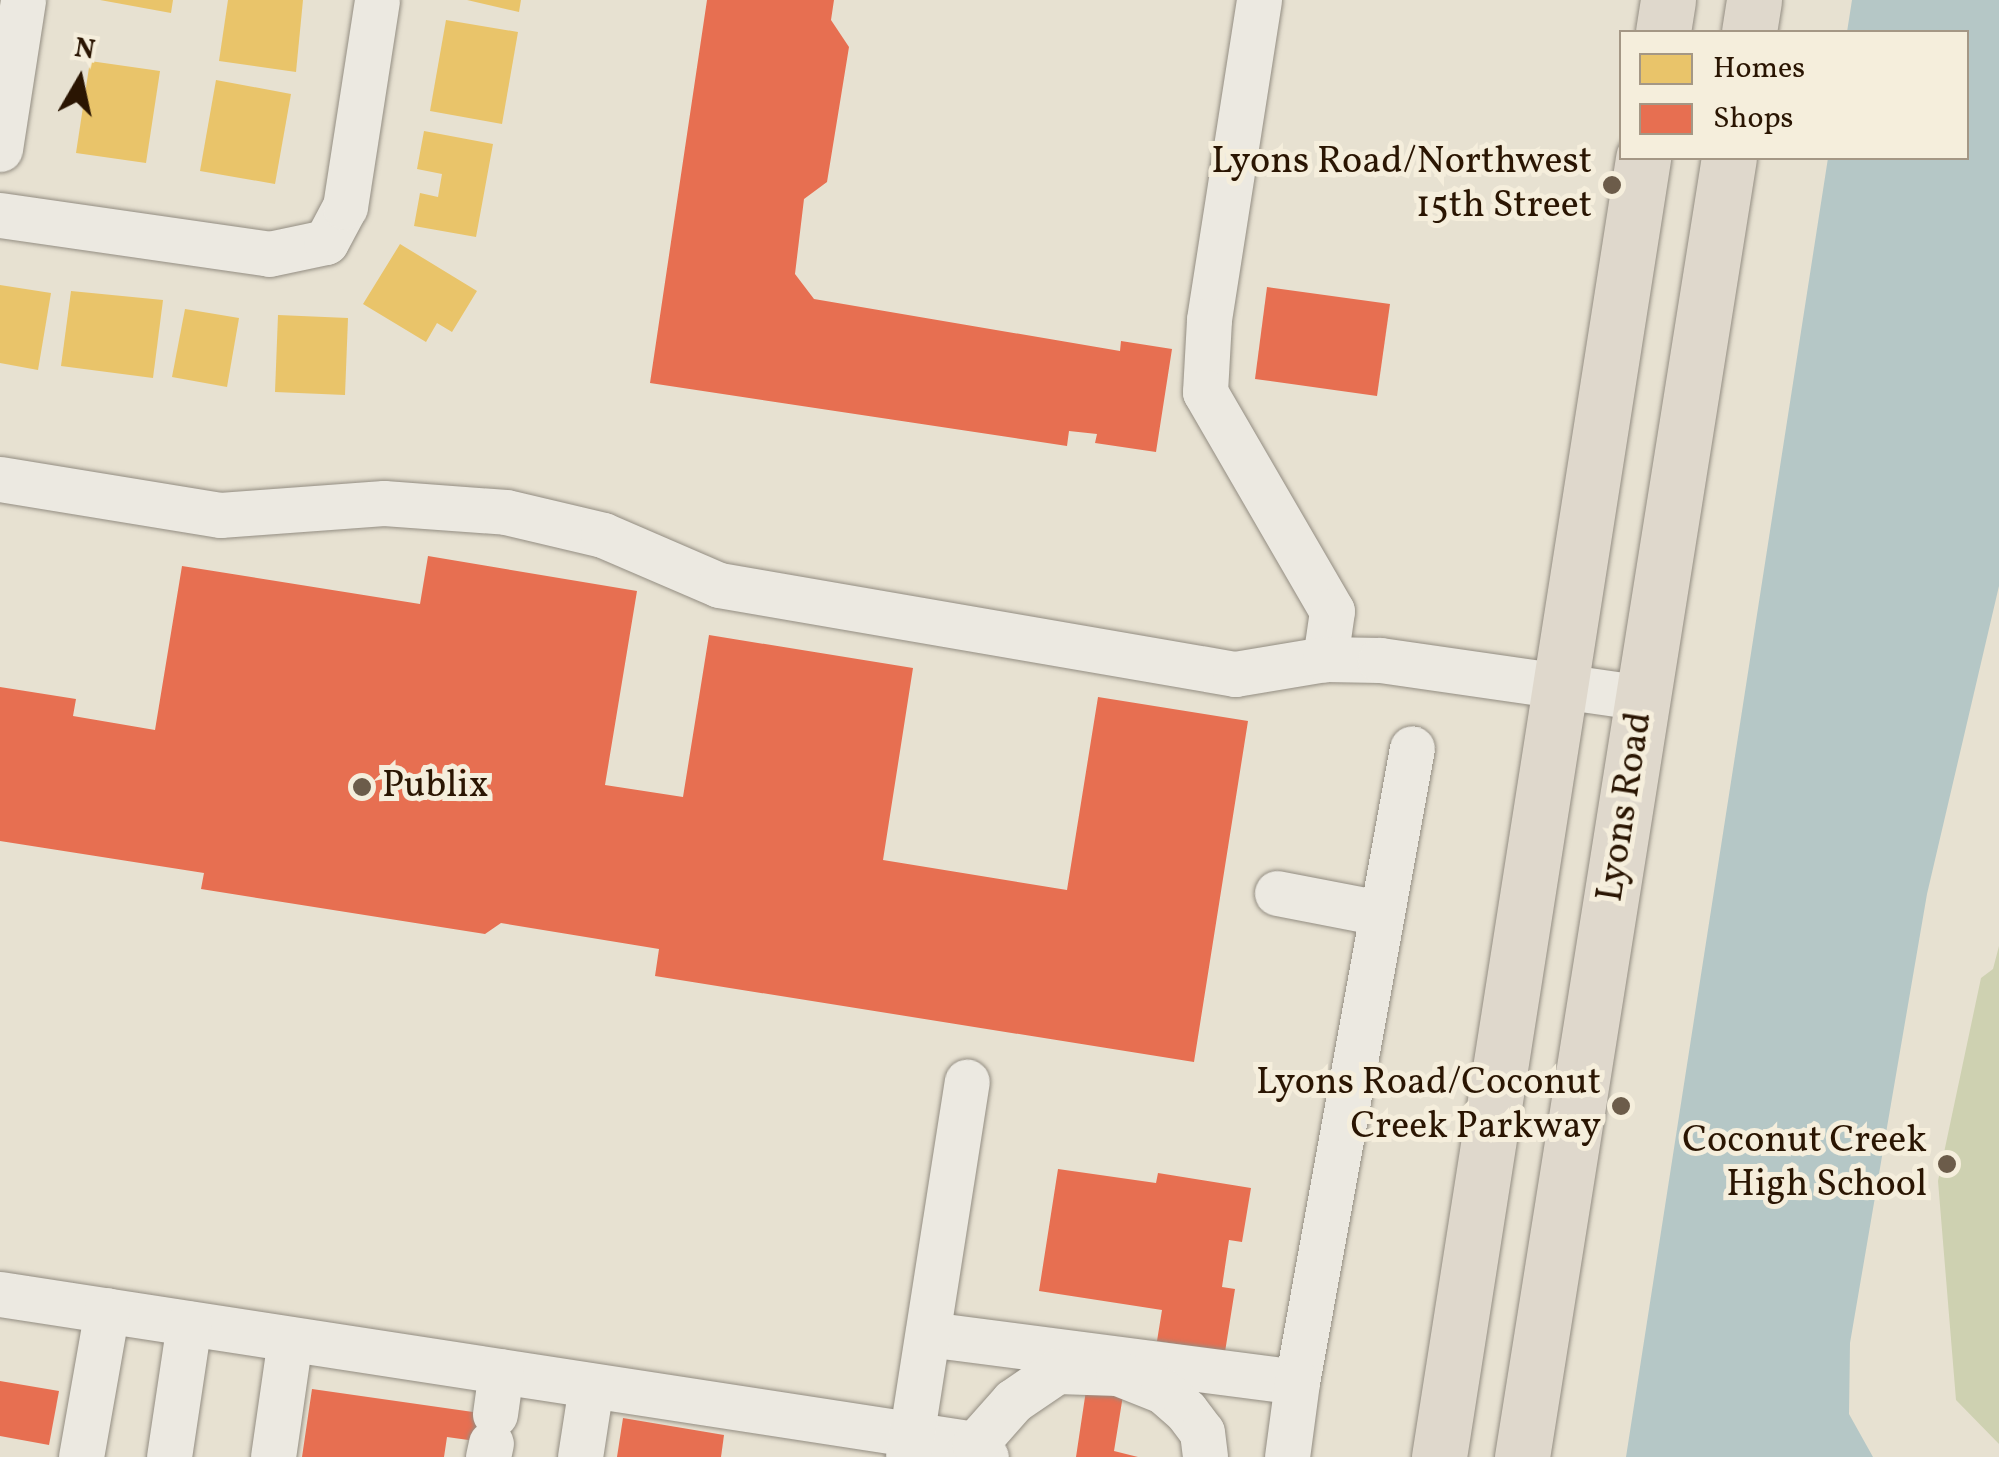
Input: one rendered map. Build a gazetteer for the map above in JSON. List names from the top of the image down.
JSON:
{
  "streets": {
    "main road": ["Lyons Road"]
  },
  "places": [
    "Lyons Road/Northwest 15th Street",
    "Publix",
    "Lyons Road/Coconut Creek Parkway",
    "Coconut Creek High School"
  ],
  "legend": ["Homes", "Shops"],
  "north": "top"
}
